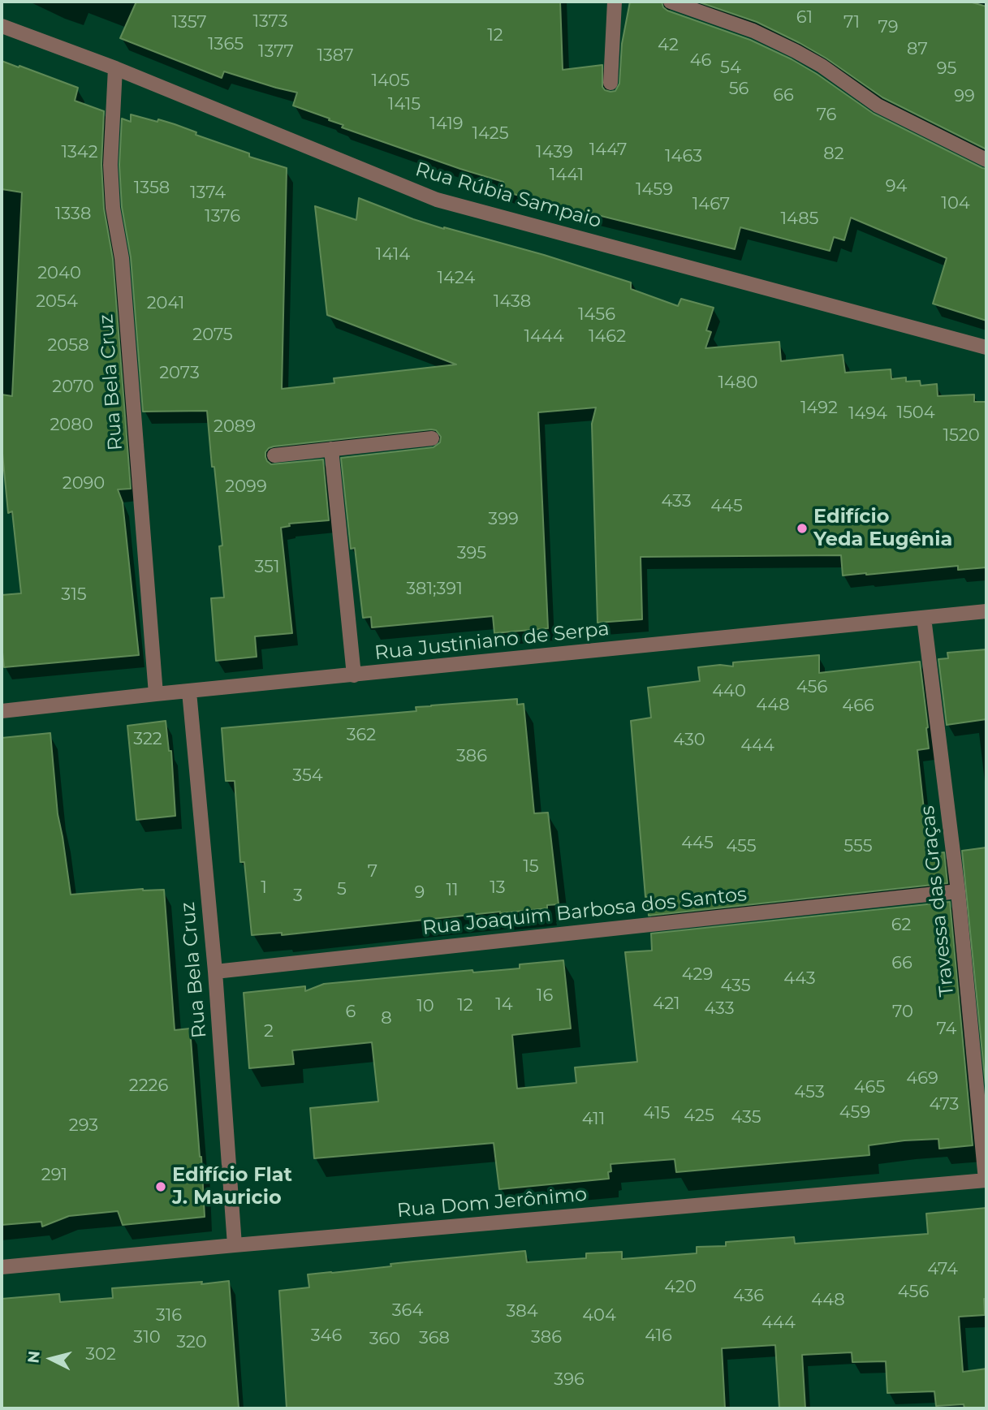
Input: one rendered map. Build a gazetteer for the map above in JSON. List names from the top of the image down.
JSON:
{
  "streets": {
    "street": [
      "Rua Rúbia Sampaio",
      "Rua Bela Cruz",
      "Rua Justiniano de Serpa",
      "Travessa das Graças",
      "Rua Joaquim Barbosa dos Santos",
      "Rua Dom Jerônimo"
    ]
  },
  "crossings": [
    ["Rua Rúbia Sampaio", "Rua Bela Cruz"],
    ["Rua Bela Cruz", "Rua Justiniano de Serpa"],
    ["Rua Bela Cruz", "Rua Joaquim Barbosa dos Santos"],
    ["Rua Bela Cruz", "Rua Dom Jerônimo"],
    ["Rua Justiniano de Serpa", "Travessa das Graças"],
    ["Travessa das Graças", "Rua Joaquim Barbosa dos Santos"],
    ["Travessa das Graças", "Rua Dom Jerônimo"]
  ],
  "places": ["Edifício Yeda Eugênia", "Edifício Flat J. Mauricio"],
  "house_numbers": [
    "61",
    "1373",
    "1357",
    "71",
    "79",
    "12",
    "1365",
    "42",
    "87",
    "1377",
    "1387",
    "46",
    "54",
    "95",
    "1405",
    "56",
    "66",
    "99",
    "1415",
    "76",
    "1419",
    "1425",
    "1447",
    "1342",
    "1439",
    "82",
    "1463",
    "1441",
    "94",
    "1358",
    "1459",
    "1374",
    "104",
    "1467",
    "1338",
    "1376",
    "1485",
    "1414",
    "2040",
    "1424",
    "2054",
    "1438",
    "2041",
    "1456",
    "2075",
    "1444",
    "1462",
    "2058",
    "2073",
    "1480",
    "2070",
    "1492",
    "1504",
    "1494",
    "2080",
    "2089",
    "1520",
    "2090",
    "2099",
    "433",
    "445",
    "399",
    "395",
    "351",
    "381;391",
    "315",
    "456",
    "440",
    "448",
    "466",
    "362",
    "322",
    "430",
    "444",
    "386",
    "354",
    "445",
    "455",
    "555",
    "15",
    "7",
    "1",
    "13",
    "5",
    "11",
    "9",
    "3",
    "62",
    "66",
    "429",
    "443",
    "435",
    "16",
    "421",
    "14",
    "12",
    "10",
    "433",
    "6",
    "70",
    "8",
    "74",
    "2",
    "469",
    "2226",
    "465",
    "453",
    "473",
    "459",
    "415",
    "425",
    "435",
    "411",
    "293",
    "291",
    "474",
    "420",
    "456",
    "436",
    "448",
    "364",
    "384",
    "316",
    "404",
    "444",
    "346",
    "416",
    "310",
    "386",
    "368",
    "360",
    "320",
    "302",
    "396"
  ],
  "north": "left"
}
